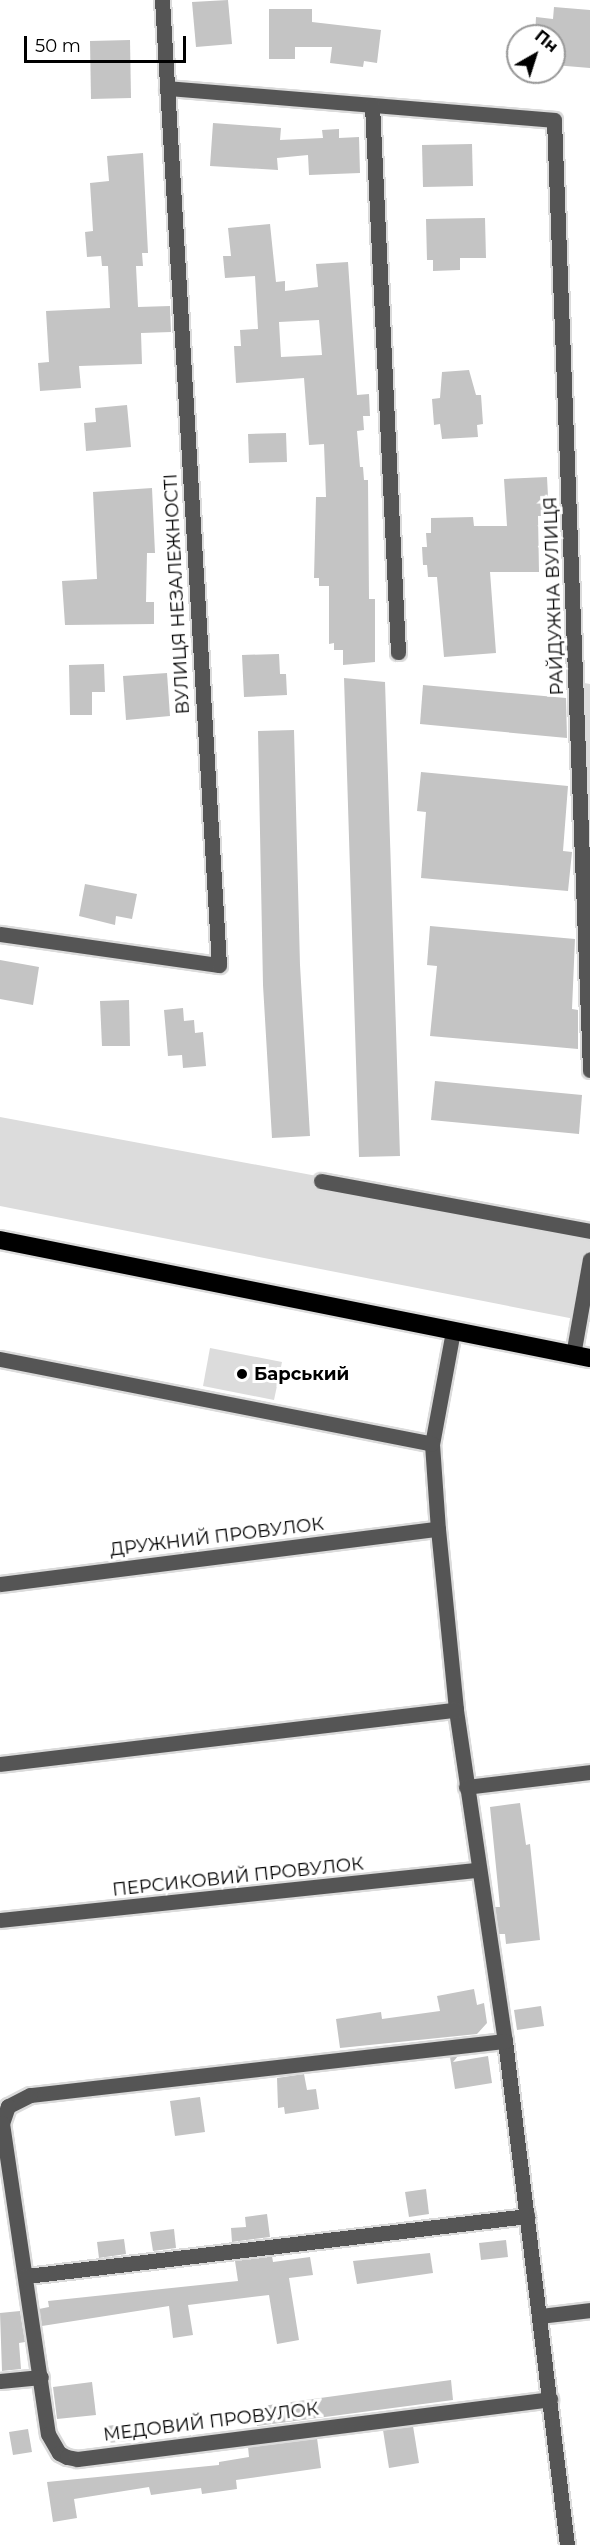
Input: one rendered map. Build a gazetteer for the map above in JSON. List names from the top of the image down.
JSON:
{
  "streets": {
    "street": [
      "ВУЛИЦЯ НЕЗАЛЕЖНОСТІ",
      "РАЙДУЖНА ВУЛИЦЯ",
      "ДРУЖНИЙ ПРОВУЛОК",
      "ПЕРСИКОВИЙ ПРОВУЛОК",
      "МЕДОВИЙ ПРОВУЛОК"
    ]
  },
  "places": ["Барський"],
  "scale_bar": "50 m",
  "north": "top right"
}
